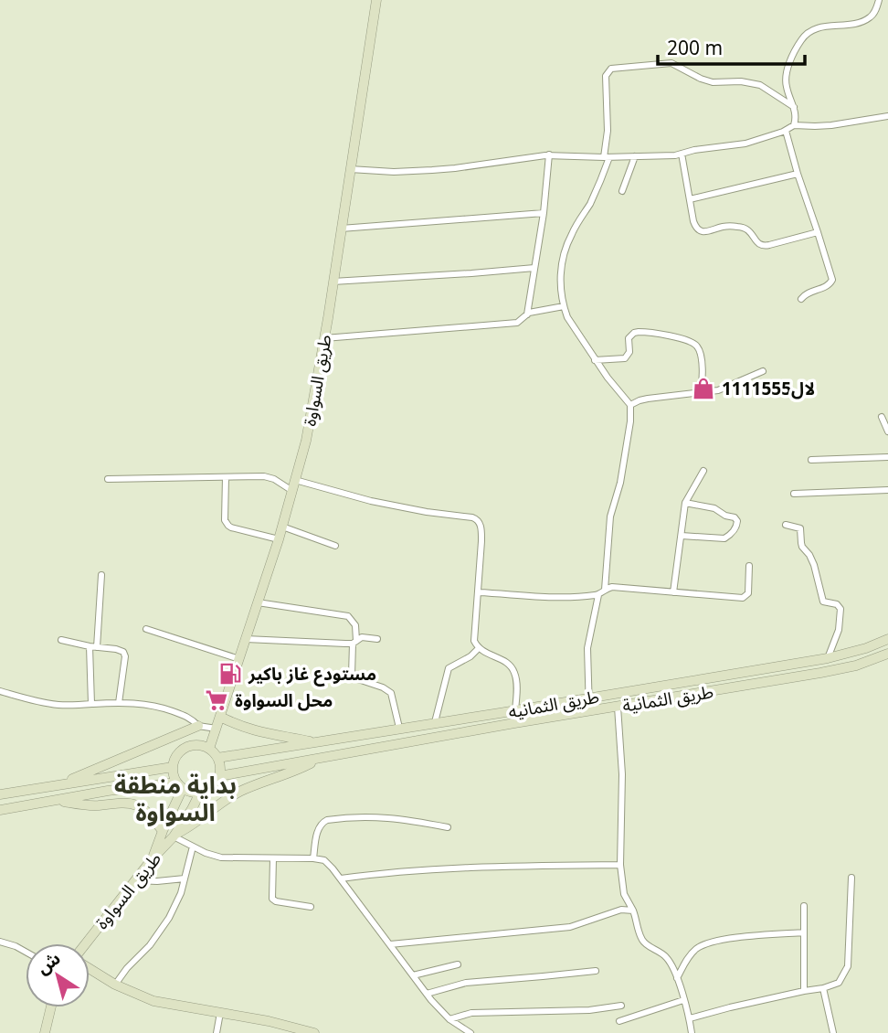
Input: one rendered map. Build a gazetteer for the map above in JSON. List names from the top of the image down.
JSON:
{
  "streets": {
    "street": ["طريق السواوة", "طريق الثمانية", "طريق الثمانيه"]
  },
  "crossings": [
    ["طريق السواوة", "طريق الثمانية"],
    ["طريق السواوة", "طريق الثمانيه"],
    ["طريق الثمانية", "طريق الثمانيه"]
  ],
  "districts": ["بداية منطقة السواوة"],
  "places": {
    "shop": ["1111555لال"],
    "fuel station": ["مستودع غاز باكير"],
    "supermarket": ["محل السواوة"]
  },
  "scale_bar": "200 m",
  "north": "top left"
}
